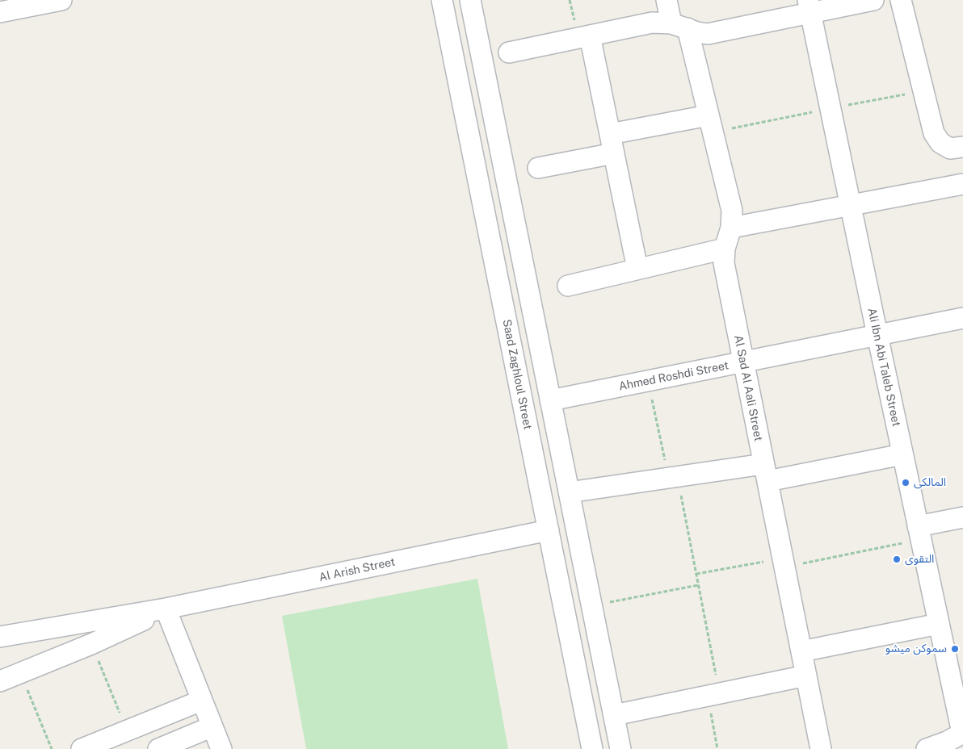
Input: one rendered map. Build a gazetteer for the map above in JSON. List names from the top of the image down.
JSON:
{
  "streets": {
    "street": [
      "Ali Ibn Abi Taleb Street",
      "Saad Zaghloul Street",
      "Ahmed Roshdi Street",
      "Al Sad Al Aali Street",
      "Al Arish Street"
    ]
  },
  "crossings": [
    ["Ali Ibn Abi Taleb Street", "Ahmed Roshdi Street"],
    ["Saad Zaghloul Street", "Al Arish Street"],
    ["Ahmed Roshdi Street", "Al Sad Al Aali Street"]
  ],
  "places": ["المالكى", "التقوى", "سموكن ميشو"]
}
